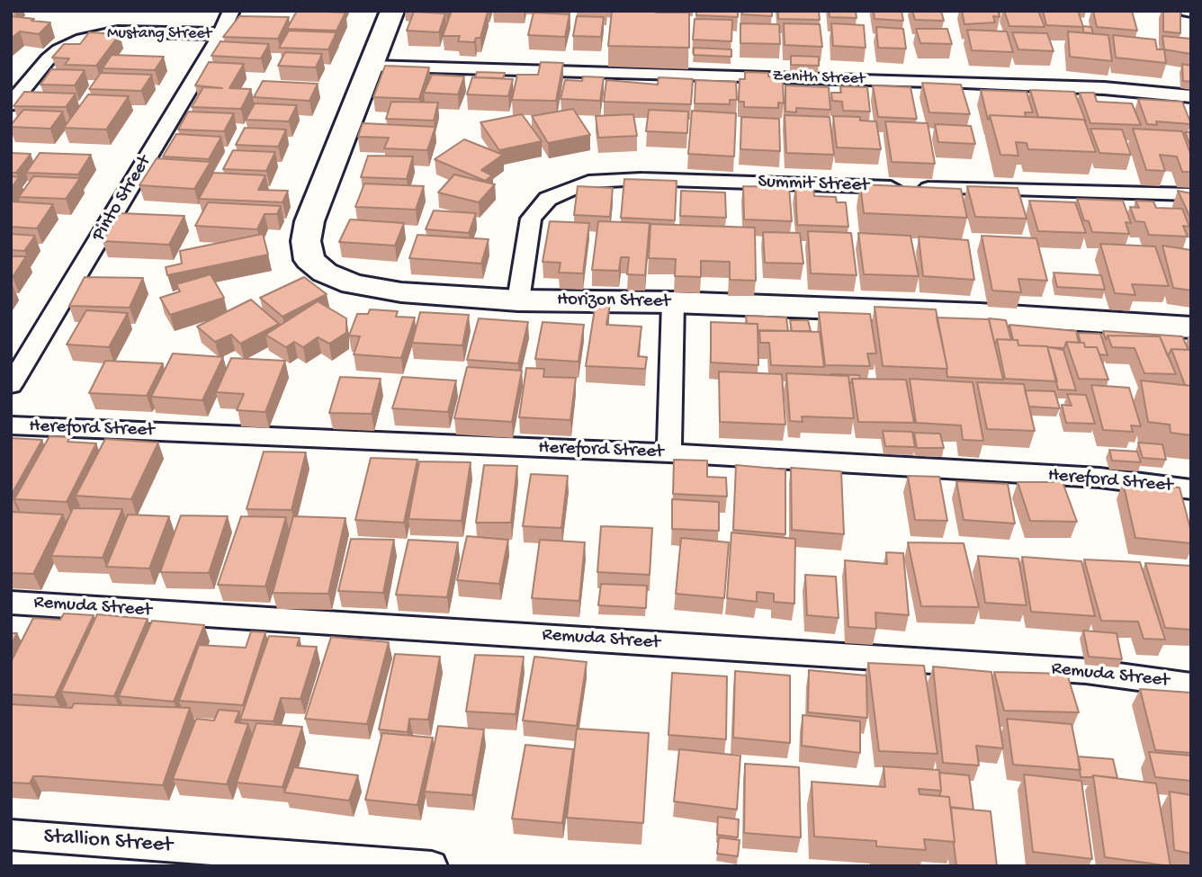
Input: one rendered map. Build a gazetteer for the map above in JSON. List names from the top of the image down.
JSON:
{
  "streets": {
    "street": [
      "Mustang Street",
      "Zenith Street",
      "Summit Street",
      "Pinto Street",
      "Horizon Street",
      "Hereford Street",
      "Remuda Street",
      "Stallion Street"
    ]
  },
  "crossings": [
    ["Mustang Street", "Pinto Street"],
    ["Zenith Street", "Horizon Street"],
    ["Summit Street", "Horizon Street"]
  ]
}
